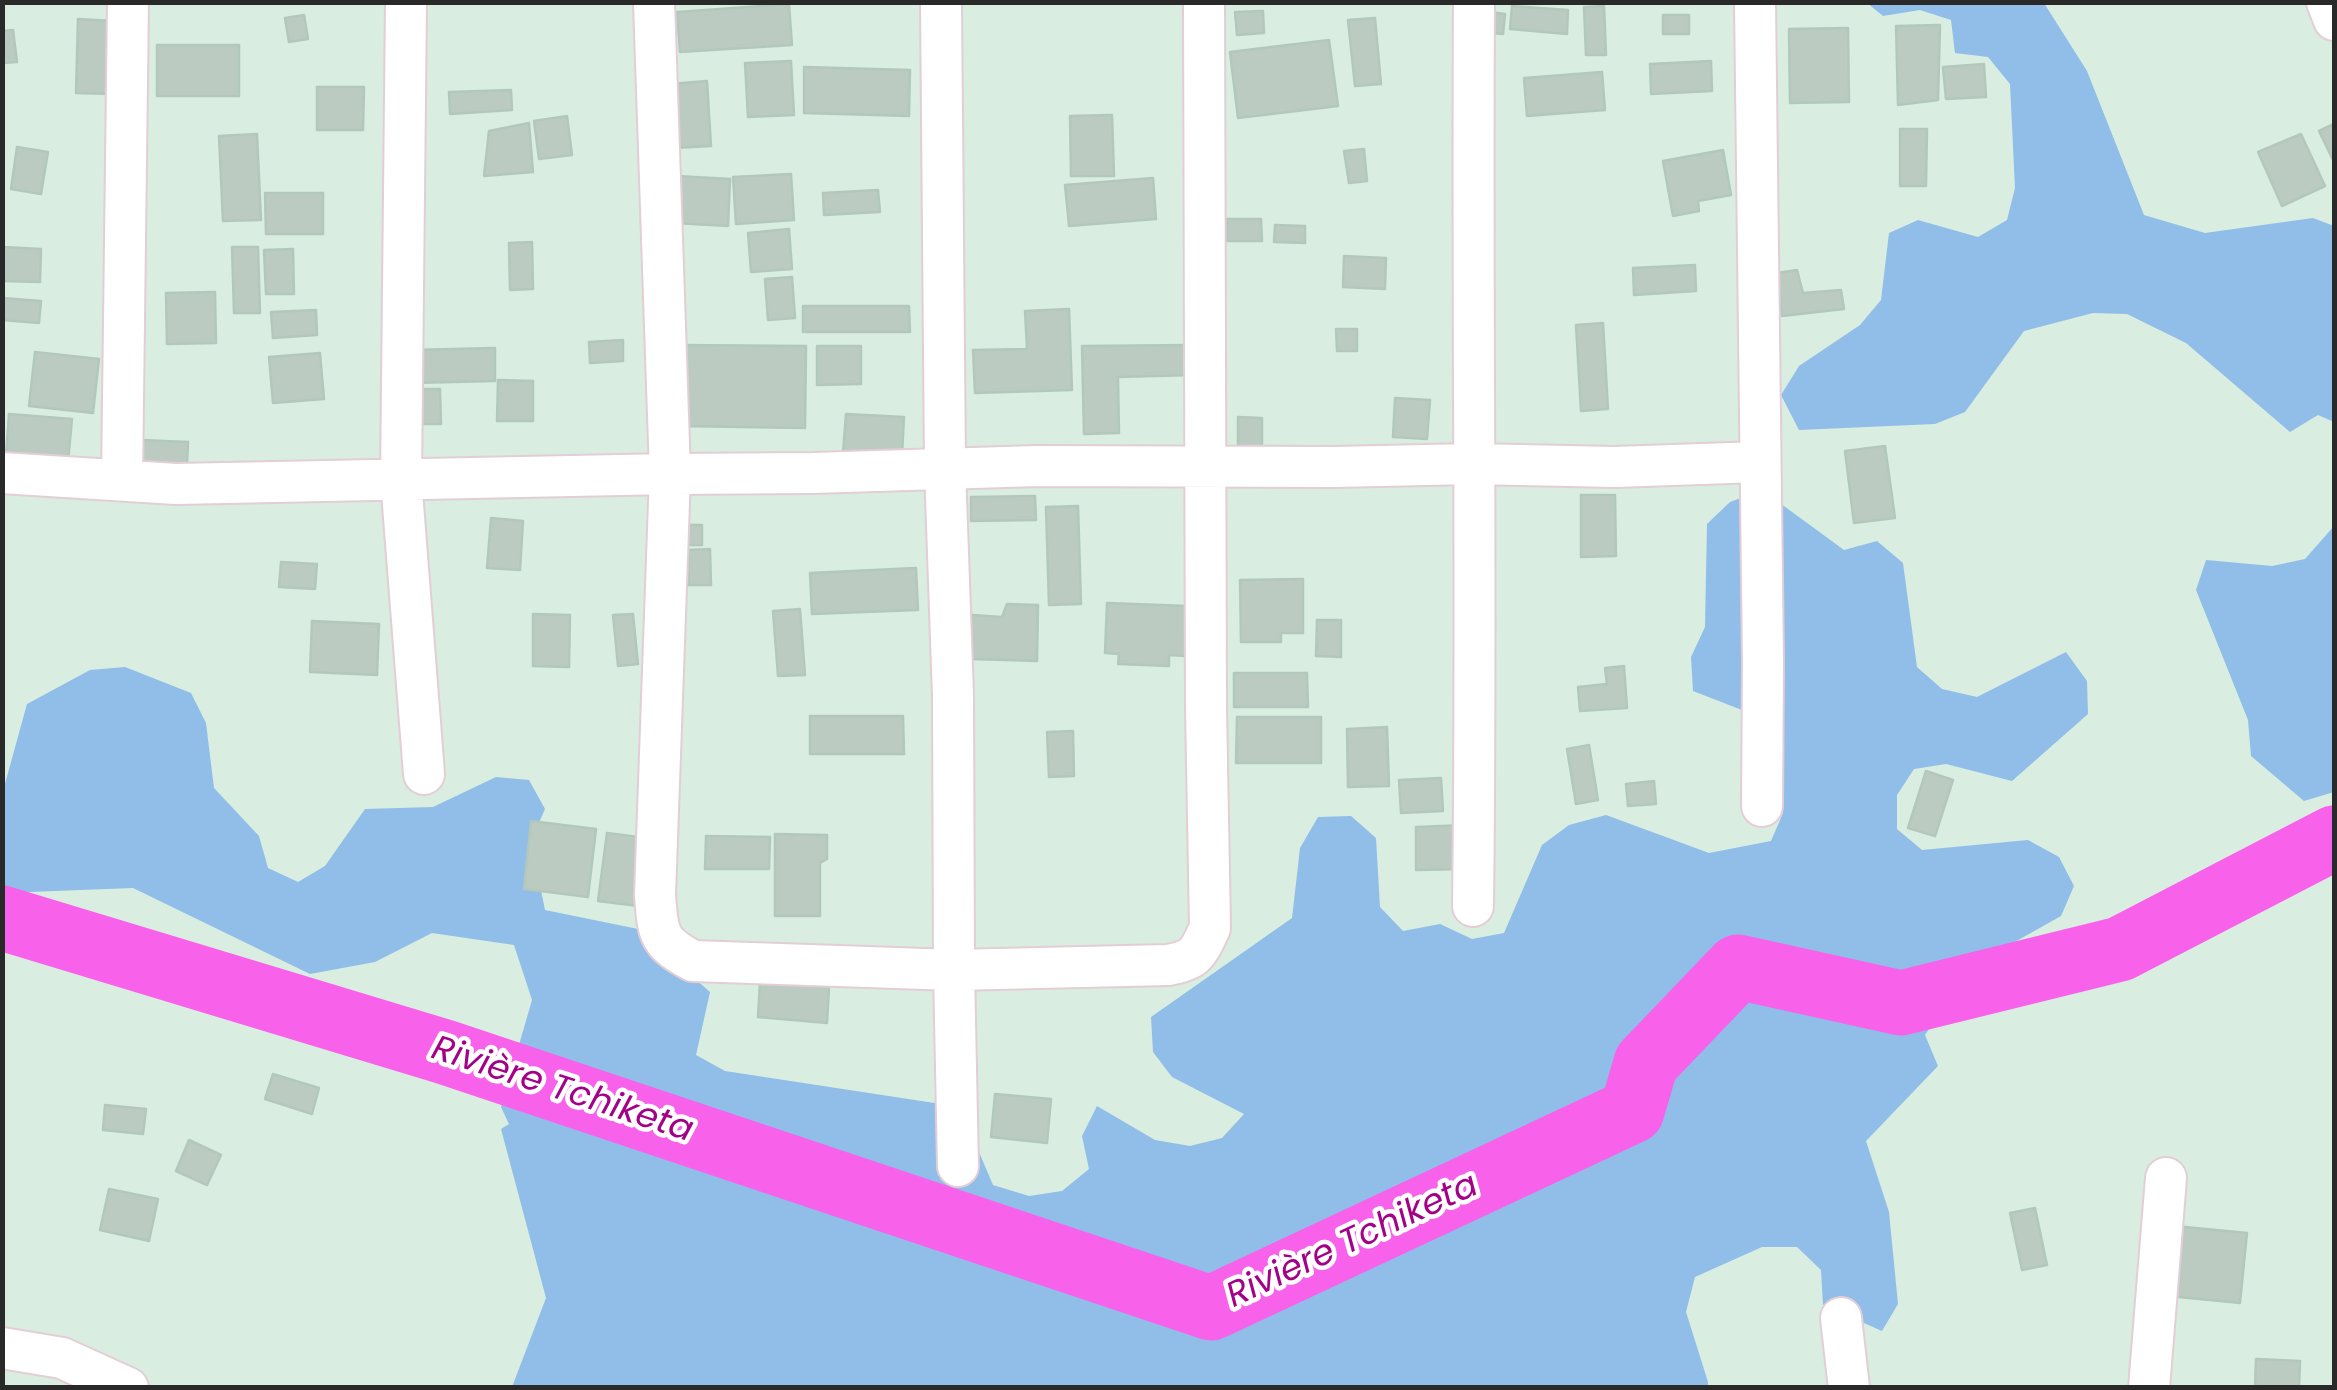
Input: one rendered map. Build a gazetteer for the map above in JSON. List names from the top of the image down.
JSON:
{
  "water": ["Rivière Tchiketa"]
}
